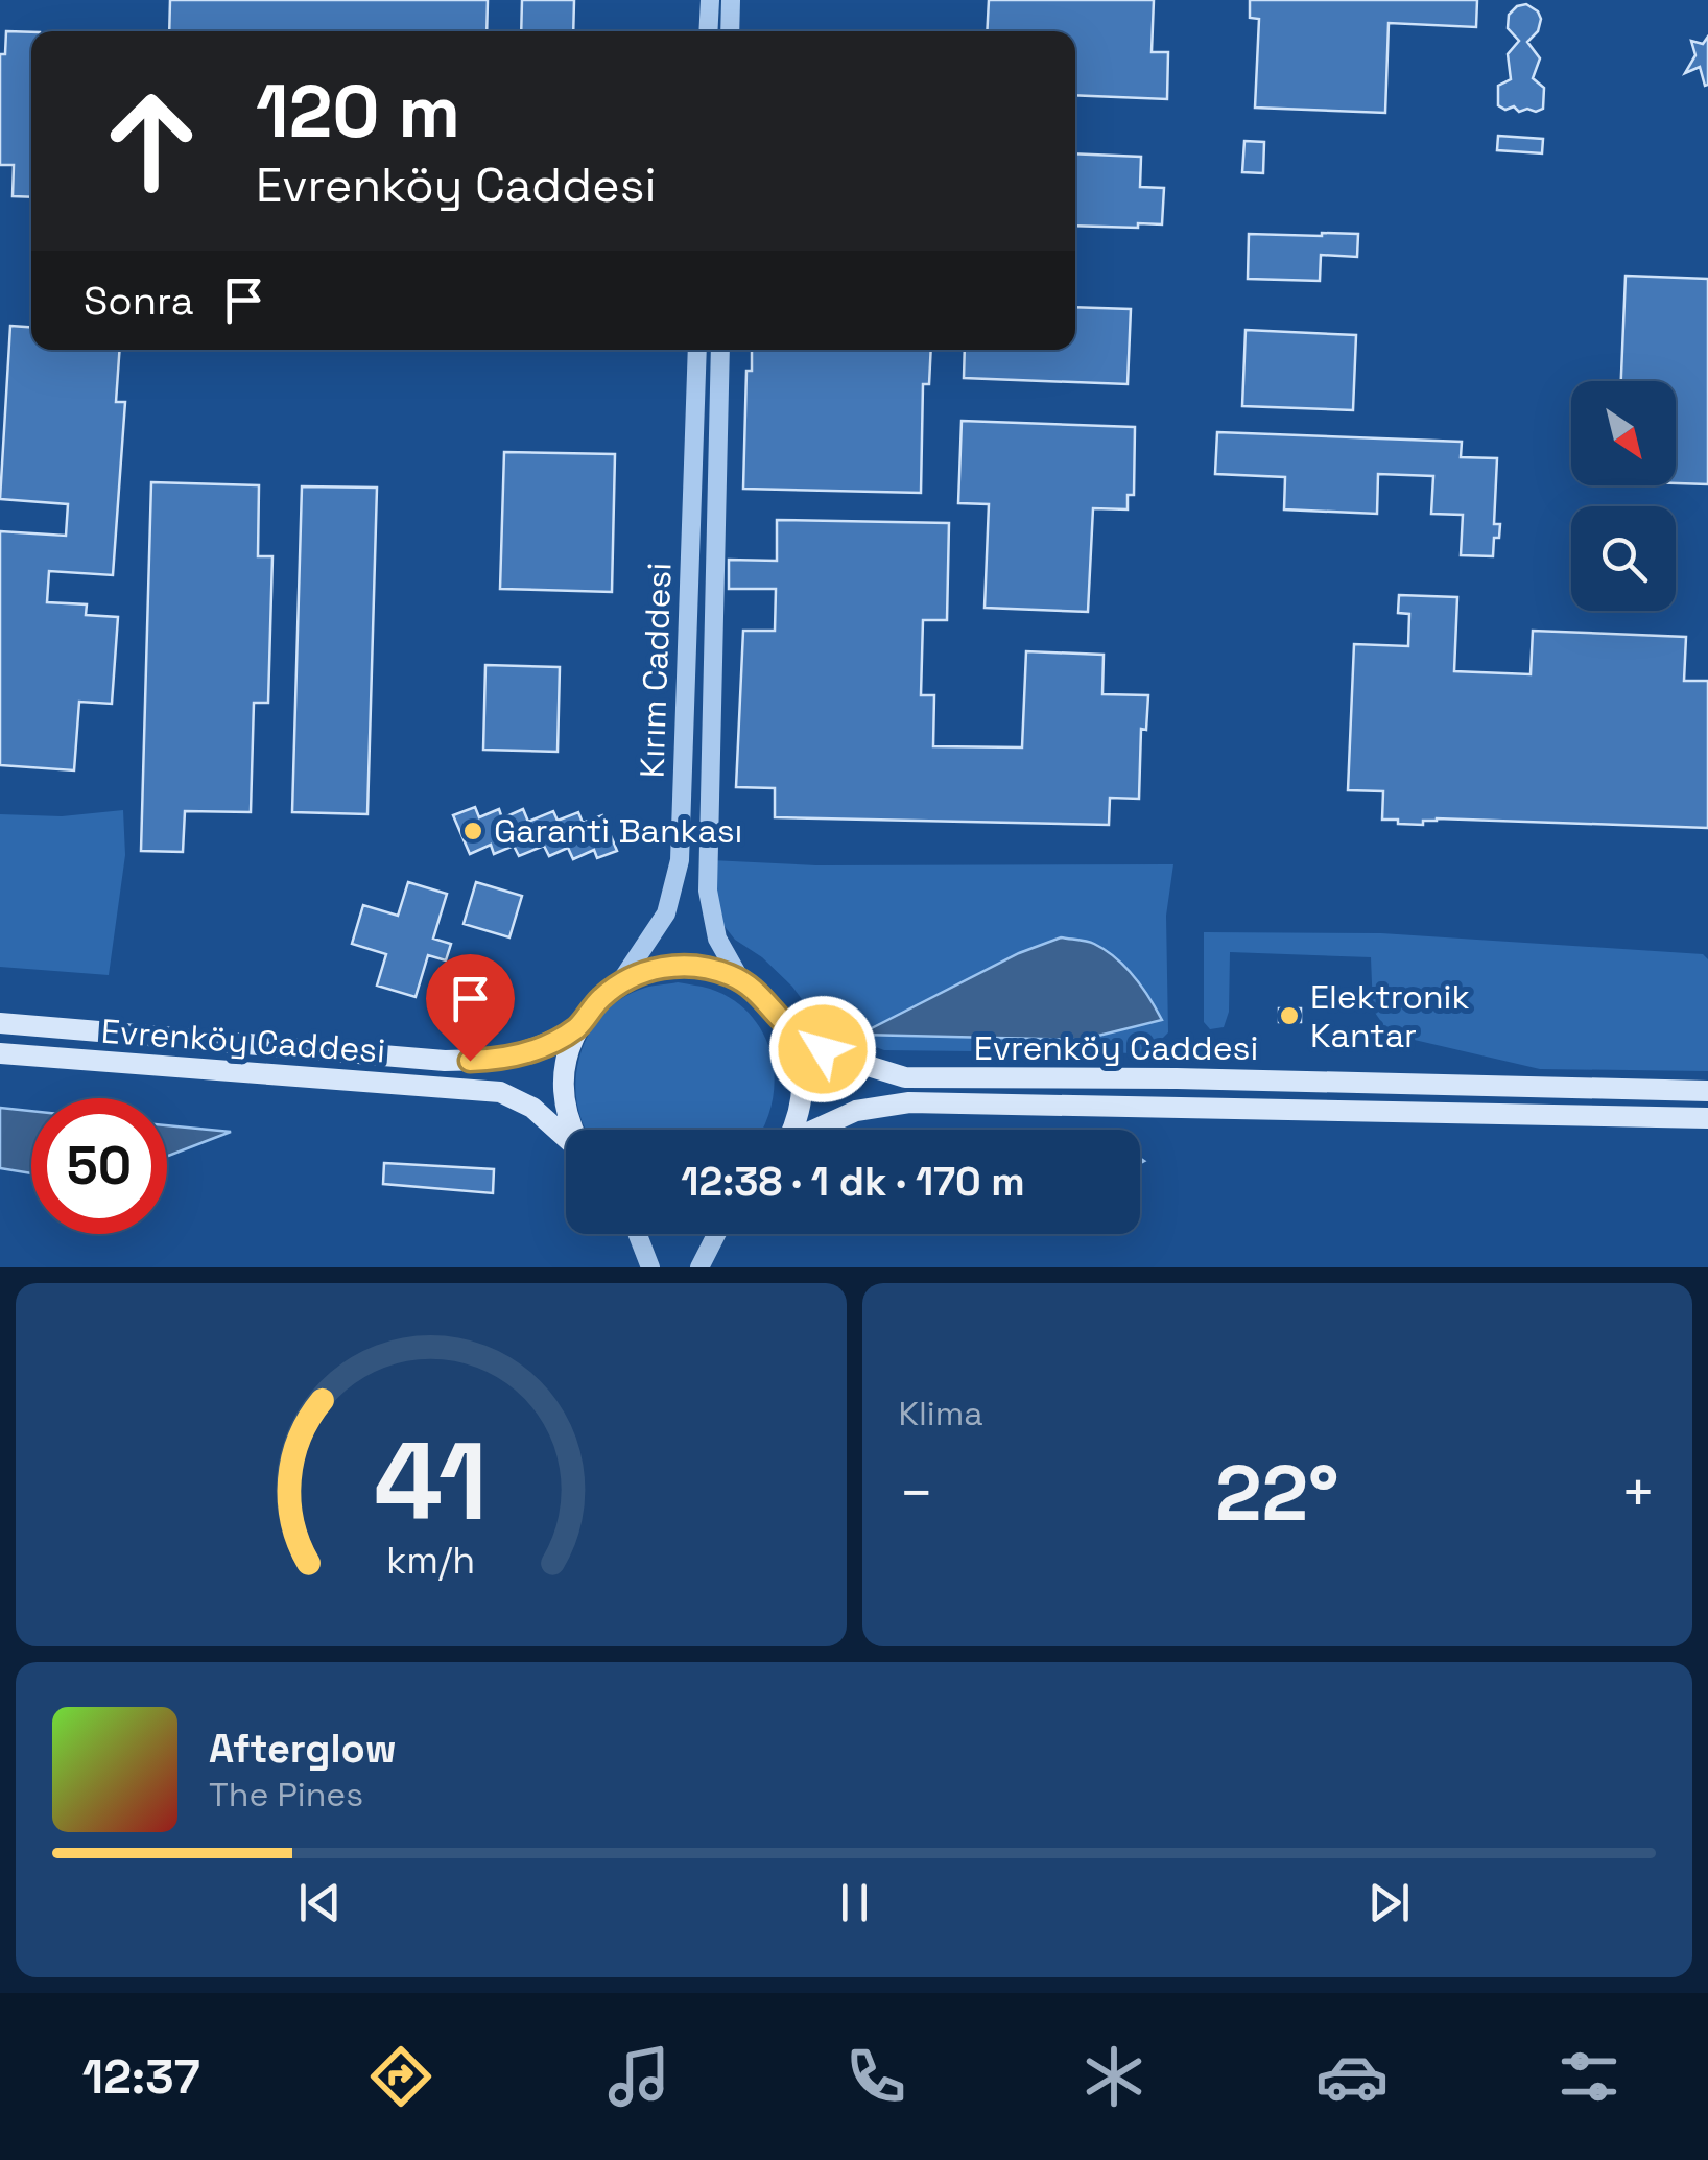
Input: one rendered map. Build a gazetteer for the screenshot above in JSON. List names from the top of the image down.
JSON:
{
  "streets": {
    "main road": ["Evrenköy Caddesi"],
    "street": ["Kırım Caddesi"]
  },
  "places": ["Garanti Bankası", "Elektronik Kantar"],
  "north": "bottom right",
  "page": {
    "turn": ["120 m", "Evrenköy Caddesi"],
    "then": "Sonra",
    "limit": "50",
    "trip": "12:38 · 1 dk · 170 m",
    "tile": "Klima",
    "heat": ["−", "22°", "+"],
    "song": ["Afterglow", "The Pines"],
    "tabs": "12:37",
    "gauge": ["41", "km/h"]
  }
}
